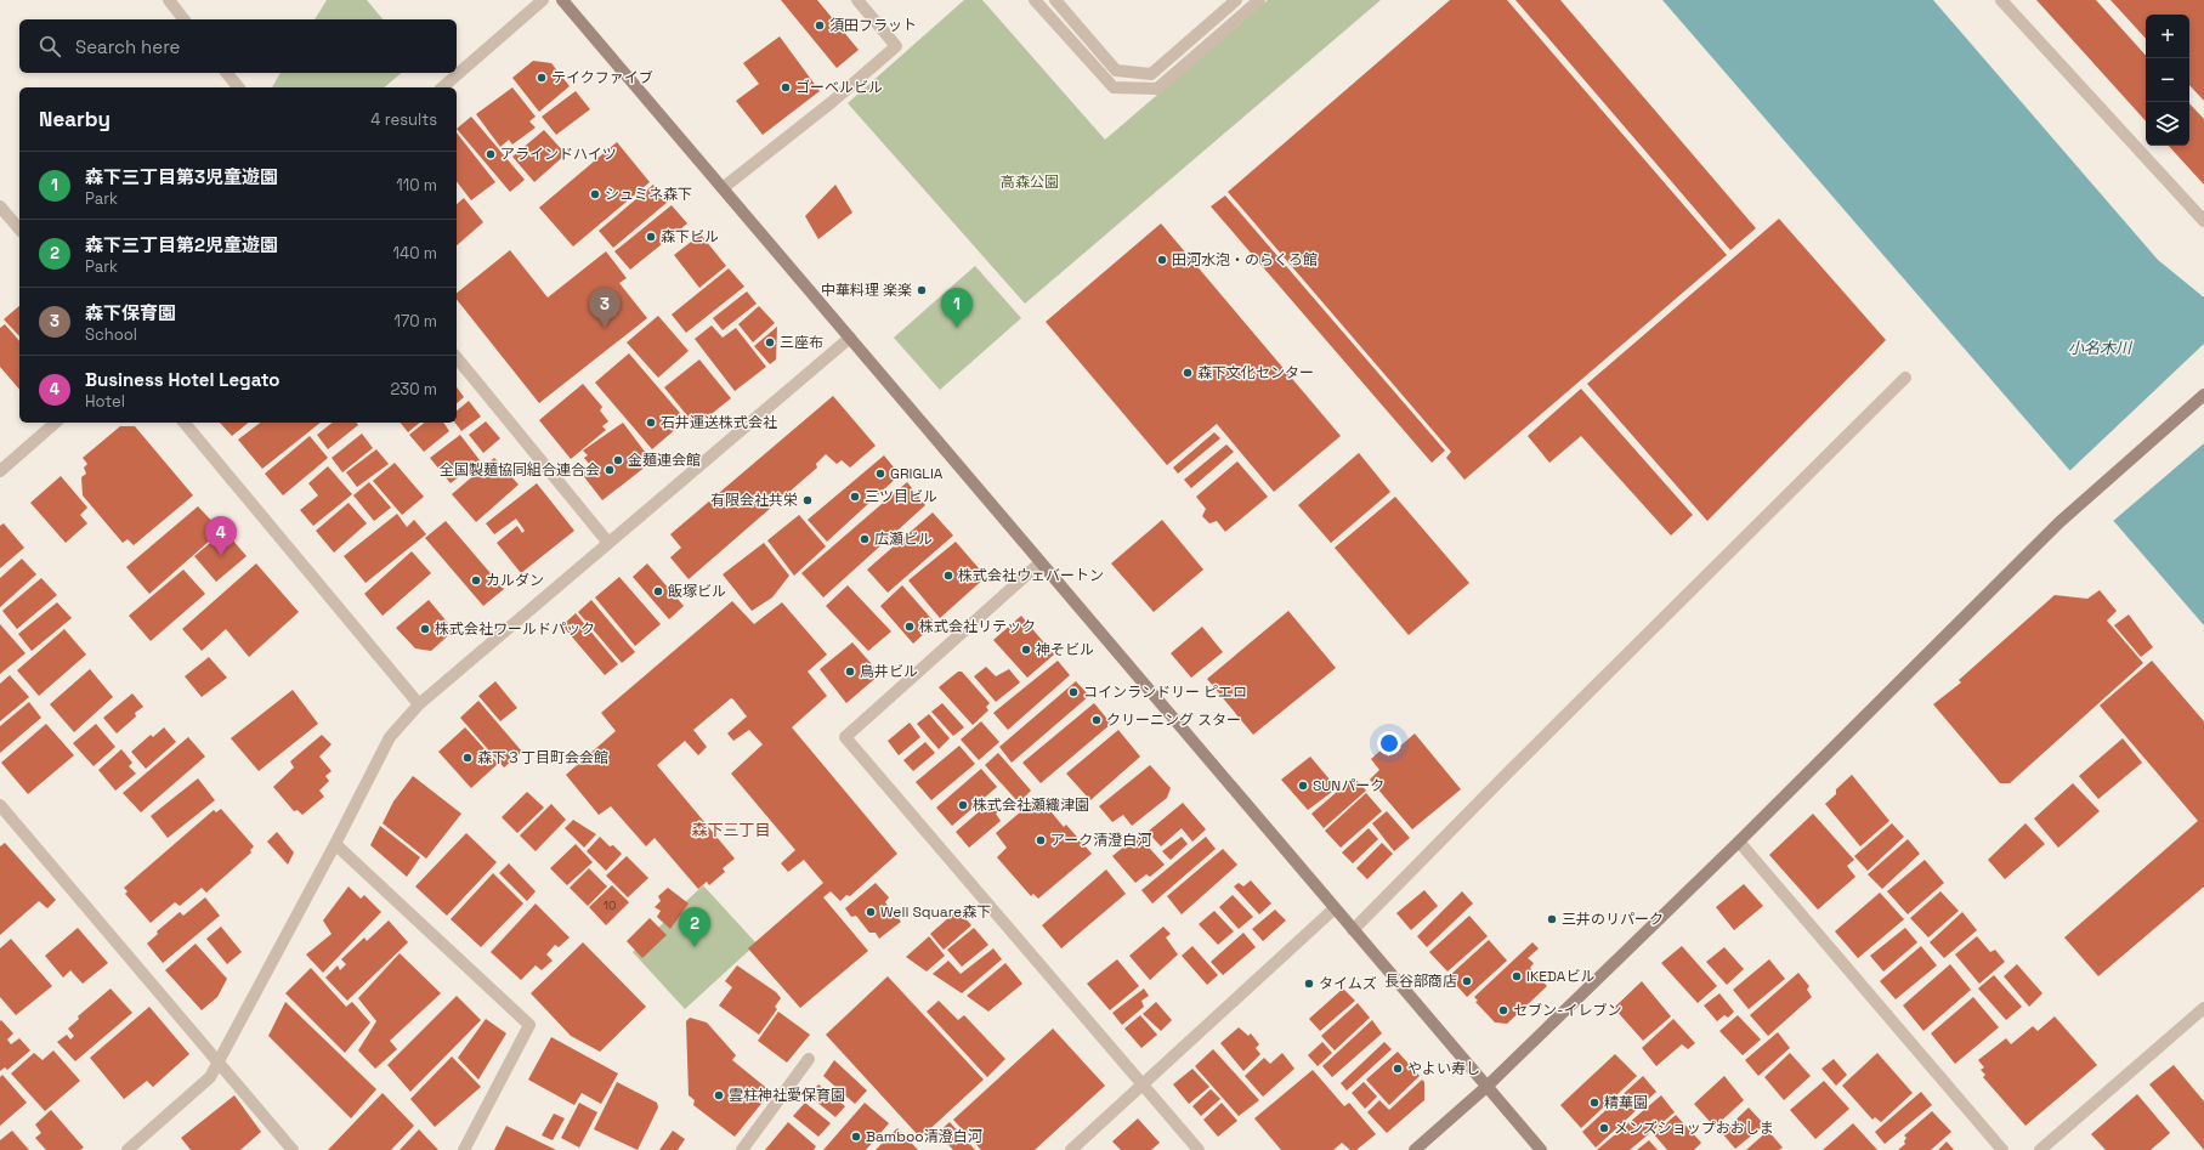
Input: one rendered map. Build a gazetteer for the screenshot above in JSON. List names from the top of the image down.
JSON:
{
  "districts": ["森下三丁目"],
  "water": ["小名木川"],
  "parks": ["高森公園"],
  "places": [
    "須田フラット",
    "テイクファイブ",
    "ゴーベルビル",
    "アラインドハイツ",
    "シュミネ森下",
    "森下ビル",
    "田河水泡・のらくろ館",
    "中華料理 楽楽",
    "三座布",
    "森下文化センター",
    "石井運送株式会社",
    "金麺連会館",
    "全国製麺協同組合連合会",
    "GRIGLIA",
    "三ツ目ビル",
    "有限会社共栄",
    "広瀬ビル",
    "株式会社ウェバートン",
    "カルダン",
    "飯塚ビル",
    "株式会社リテック",
    "株式会社ワールドパック",
    "神そビル",
    "鳥井ビル",
    "コインランドリー ピエロ",
    "クリーニング スター",
    "森下３丁目町会会館",
    "SUNパーク",
    "株式会社瀬織津園",
    "アーク清澄白河",
    "Well Square森下",
    "三井のリパーク",
    "IKEDAビル",
    "長谷部商店",
    "タイムズ",
    "セブン-イレブン",
    "やよい寿し",
    "雲柱神社愛保育園",
    "精華園",
    "メンズショップおおしま",
    "Bamboo清澄白河"
  ],
  "house_numbers": ["10"],
  "page": {
    "map_buttons": ["+", "−"],
    "search": "Search here",
    "heading": ["Nearby", "4 results"],
    "list": [
      {
        "mark": "1",
        "name": "森下三丁目第3児童遊園",
        "note": "Park",
        "value": "110 m"
      },
      {
        "mark": "2",
        "name": "森下三丁目第2児童遊園",
        "note": "Park",
        "value": "140 m"
      },
      {
        "mark": "3",
        "name": "森下保育園",
        "note": "School",
        "value": "170 m"
      },
      {
        "mark": "4",
        "name": "Business Hotel Legato",
        "note": "Hotel",
        "value": "230 m"
      }
    ],
    "pins": [
      "1",
      "3",
      "4",
      "2"
    ]
  }
}
